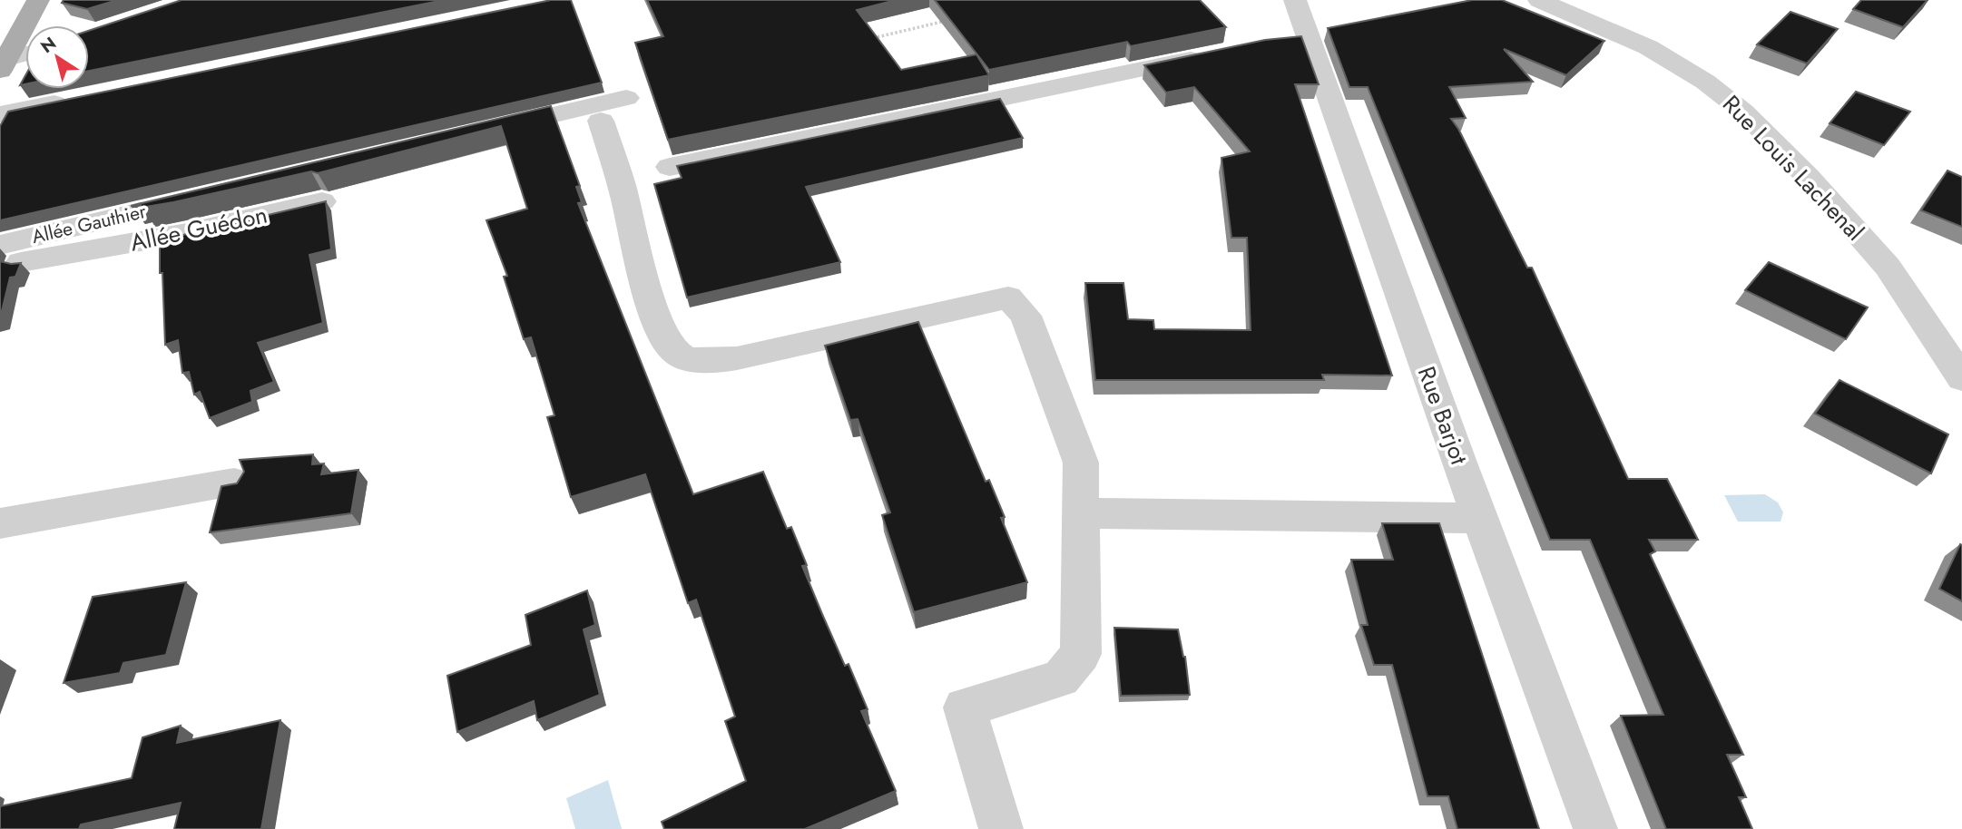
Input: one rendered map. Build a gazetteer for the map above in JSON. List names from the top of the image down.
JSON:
{
  "streets": {
    "street": [
      "Rue Louis Lachenal",
      "Allée Gauthier",
      "Allée Guédon",
      "Rue Barjot"
    ]
  },
  "north": "top left"
}
